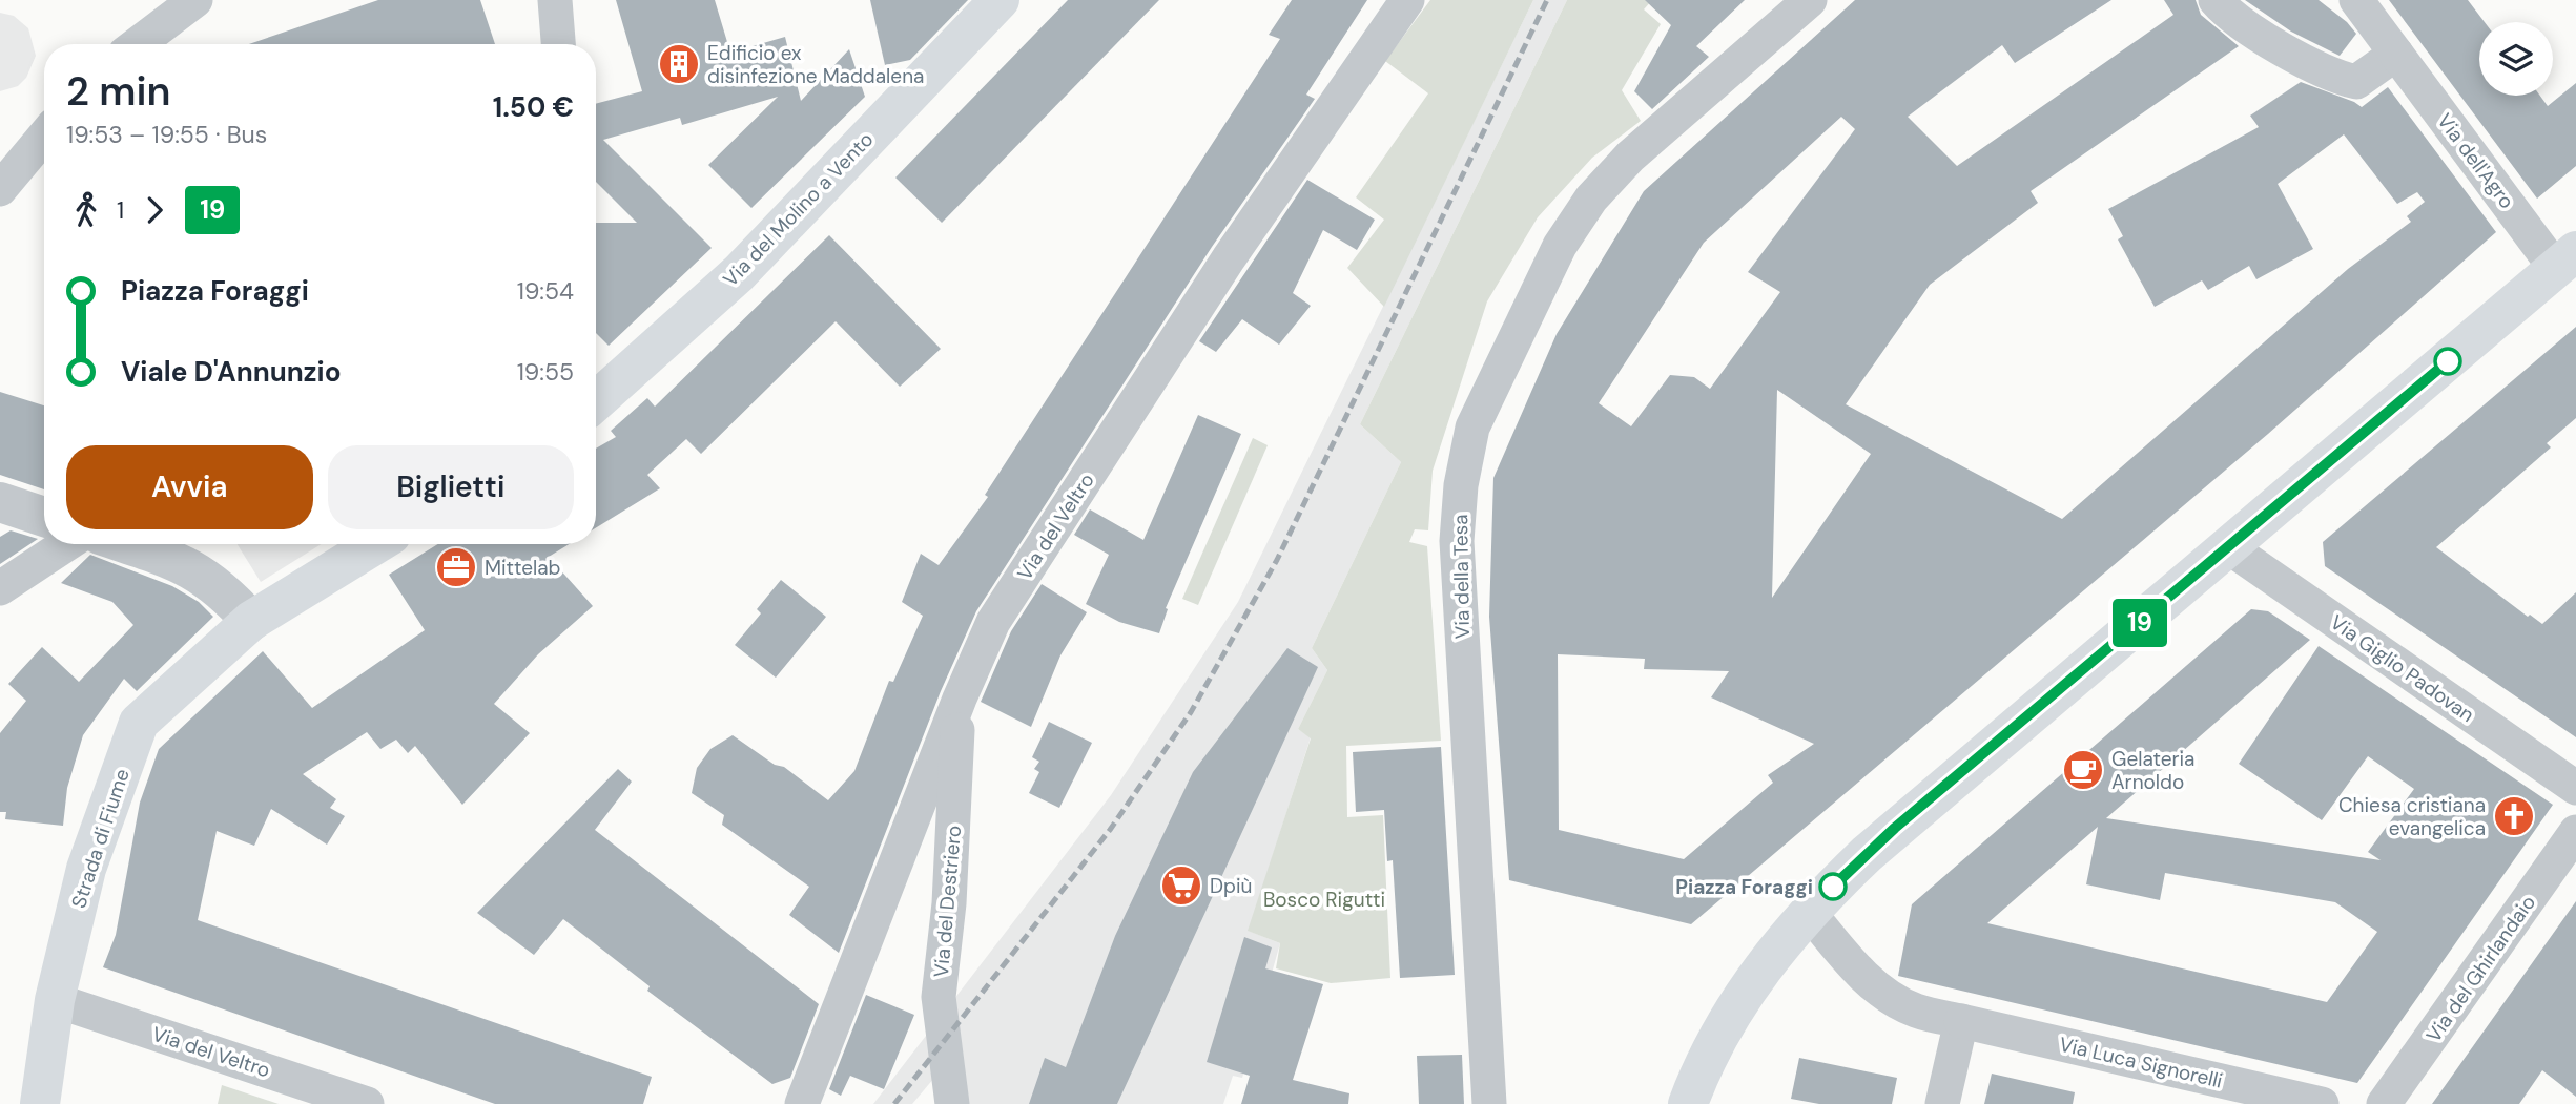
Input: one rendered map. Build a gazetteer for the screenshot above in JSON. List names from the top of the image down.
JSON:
{
  "streets": {
    "main road": ["Via del Molino a Vento", "Strada di Fiume"],
    "street": [
      "Via dell'Agro",
      "Via del Veltro",
      "Via della Tesa",
      "Via Giglio Padovan",
      "Via del Destriero",
      "Via del Ghirlandaio",
      "Via Luca Signorelli"
    ]
  },
  "crossings": [
    ["Via del Veltro", "Strada di Fiume"],
    ["Via del Veltro", "Via del Destriero"]
  ],
  "parks": ["Bosco Rigutti"],
  "places": {
    "building": ["Edificio ex disinfezione Maddalena"],
    "office": ["Mittelab"],
    "cafe": ["Gelateria Arnoldo"],
    "church": ["Chiesa cristiana evangelica"],
    "supermarket": ["Dpiù"],
    "other": ["Piazza Foraggi"]
  },
  "lines": ["bus line 19"],
  "page": {
    "on_map": "19",
    "heading": ["2 min", "19:53 – 19:55 · Bus", "1.50 €"],
    "legs": ["1", "19"],
    "list": [
      {
        "name": "Piazza Foraggi",
        "value": "19:54"
      },
      {
        "name": "Viale D'Annunzio",
        "value": "19:55"
      }
    ],
    "buttons": ["Avvia", "Biglietti"]
  }
}
